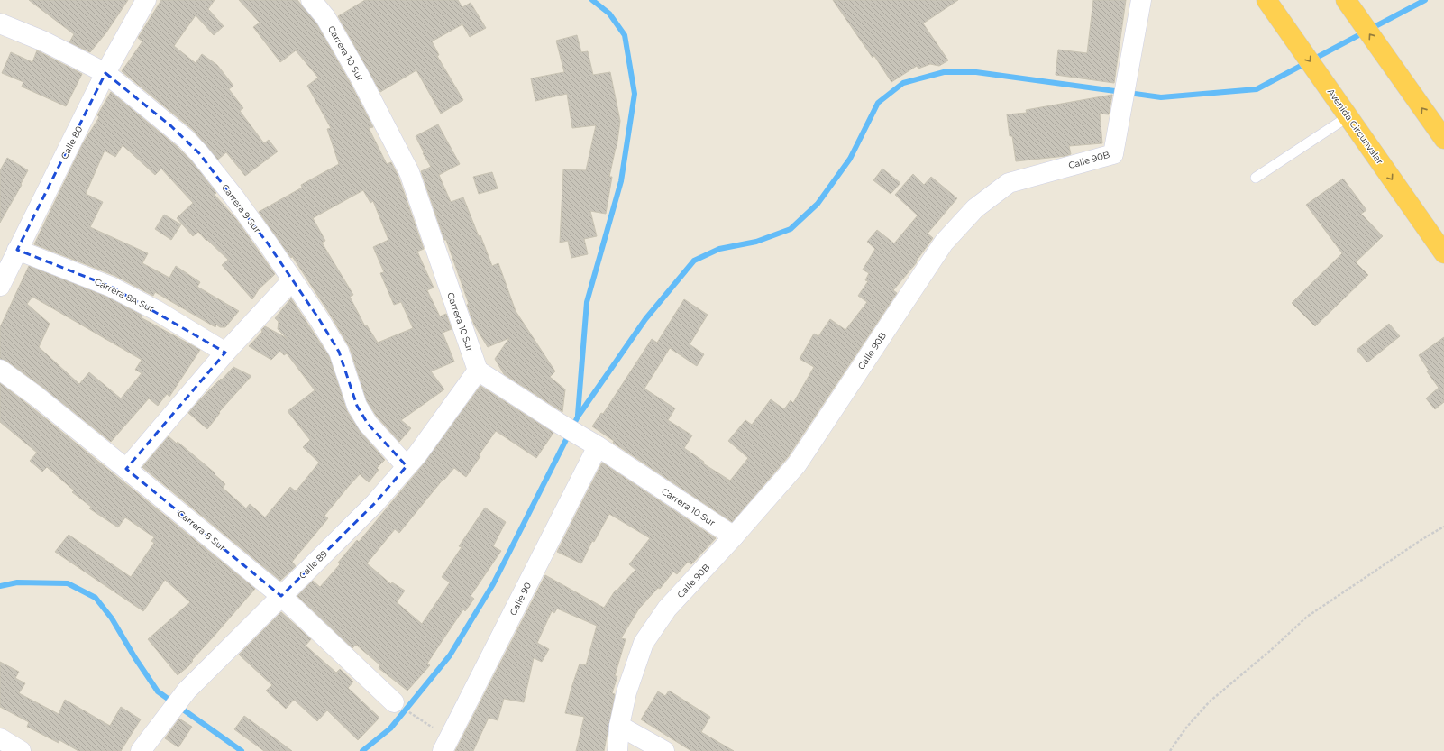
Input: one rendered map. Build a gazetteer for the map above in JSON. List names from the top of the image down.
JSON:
{
  "streets": {
    "highway": ["Avenida Circunvalar"],
    "street": [
      "Carrera 10 Sur",
      "Calle 80",
      "Calle 90B",
      "Carrera 9 Sur",
      "Carrera 8A Sur",
      "Carrera 8 Sur",
      "Calle 89",
      "Calle 90"
    ]
  },
  "crossings": [
    ["Carrera 10 Sur", "Calle 90B"],
    ["Carrera 10 Sur", "Calle 89"],
    ["Carrera 10 Sur", "Calle 90"],
    ["Calle 80", "Carrera 9 Sur"],
    ["Calle 80", "Carrera 8A Sur"],
    ["Carrera 9 Sur", "Calle 89"],
    ["Carrera 8 Sur", "Calle 89"]
  ]
}
